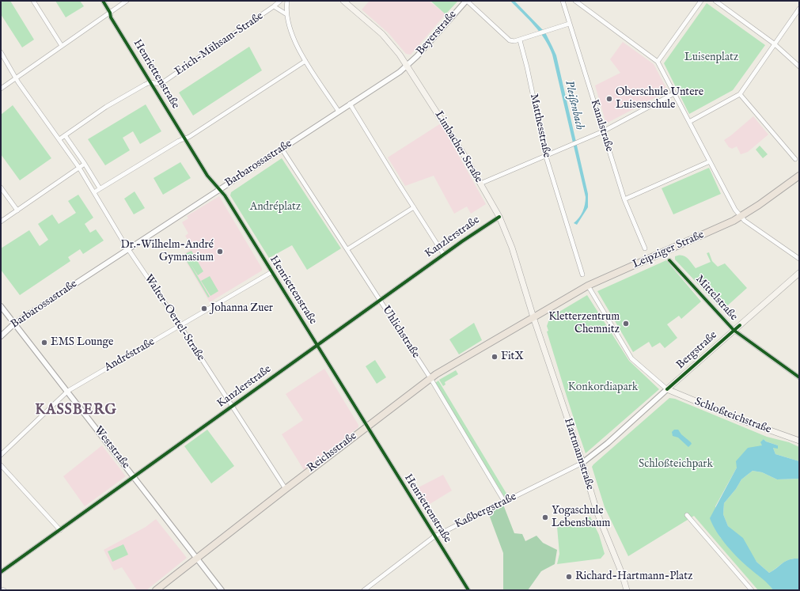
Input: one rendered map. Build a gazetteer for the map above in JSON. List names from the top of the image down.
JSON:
{
  "streets": {
    "main road": [
      "Limbacher Straße",
      "Leipziger Straße",
      "Bergstraße",
      "Schloßteichstraße",
      "Reichsstraße",
      "Hartmannstraße"
    ],
    "street": [
      "Beyerstraße",
      "Erich-Mühsam-Straße",
      "Henriettenstraße",
      "Matthesstraße",
      "Kanalstraße",
      "Barbarossastraße",
      "Kanzlerstraße",
      "Mittelstraße",
      "Walter-Oertel-Straße",
      "Uhlichstraße",
      "Andréstraße",
      "Weststraße",
      "Kaßbergstraße"
    ]
  },
  "crossings": [
    ["Beyerstraße", "Limbacher Straße"],
    ["Beyerstraße", "Barbarossastraße"],
    ["Erich-Mühsam-Straße", "Henriettenstraße"],
    ["Erich-Mühsam-Straße", "Walter-Oertel-Straße"],
    ["Henriettenstraße", "Barbarossastraße"],
    ["Henriettenstraße", "Kanzlerstraße"],
    ["Henriettenstraße", "Andréstraße"],
    ["Henriettenstraße", "Reichsstraße"],
    ["Henriettenstraße", "Kaßbergstraße"],
    ["Limbacher Straße", "Barbarossastraße"],
    ["Limbacher Straße", "Kanzlerstraße"],
    ["Limbacher Straße", "Leipziger Straße"],
    ["Limbacher Straße", "Reichsstraße"],
    ["Limbacher Straße", "Hartmannstraße"],
    ["Barbarossastraße", "Walter-Oertel-Straße"],
    ["Barbarossastraße", "Uhlichstraße"],
    ["Barbarossastraße", "Weststraße"],
    ["Kanzlerstraße", "Walter-Oertel-Straße"],
    ["Kanzlerstraße", "Uhlichstraße"],
    ["Kanzlerstraße", "Weststraße"],
    ["Leipziger Straße", "Reichsstraße"],
    ["Leipziger Straße", "Hartmannstraße"],
    ["Mittelstraße", "Bergstraße"],
    ["Walter-Oertel-Straße", "Andréstraße"],
    ["Walter-Oertel-Straße", "Reichsstraße"],
    ["Uhlichstraße", "Reichsstraße"],
    ["Uhlichstraße", "Kaßbergstraße"],
    ["Bergstraße", "Schloßteichstraße"],
    ["Bergstraße", "Hartmannstraße"],
    ["Bergstraße", "Kaßbergstraße"],
    ["Andréstraße", "Weststraße"],
    ["Weststraße", "Reichsstraße"],
    ["Reichsstraße", "Hartmannstraße"],
    ["Hartmannstraße", "Kaßbergstraße"]
  ],
  "districts": ["KASSBERG"],
  "water": ["Pleißenbach"],
  "parks": [
    "Luisenplatz",
    "Andréplatz",
    "Konkordiapark",
    "Schloßteichpark"
  ],
  "places": [
    "Oberschule Untere Luisenschule",
    "Dr.-Wilhelm-André Gymnasium",
    "Johanna Zuer",
    "Kletterzentrum Chemnitz",
    "EMS Lounge",
    "FitX",
    "Yogaschule Lebensbaum",
    "Richard-Hartmann-Platz"
  ]
}
